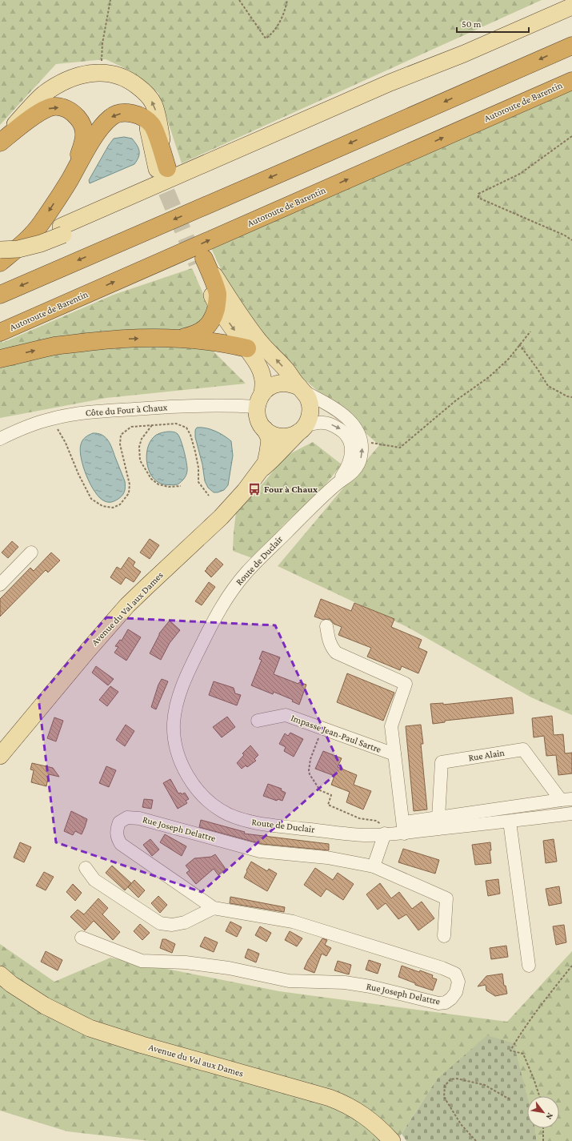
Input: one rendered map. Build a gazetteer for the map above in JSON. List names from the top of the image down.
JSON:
{
  "streets": {
    "highway": ["Autoroute de Barentin"],
    "main road": ["Avenue du Val aux Dames"],
    "street": [
      "Côte du Four à Chaux",
      "Route de Duclair",
      "Impasse Jean-Paul Sartre",
      "Rue Alain",
      "Rue Joseph Delattre"
    ]
  },
  "crossings": [
    ["Côte du Four à Chaux", "Route de Duclair"],
    ["Côte du Four à Chaux", "Avenue du Val aux Dames"],
    ["Route de Duclair", "Avenue du Val aux Dames"],
    ["Route de Duclair", "Rue Alain"]
  ],
  "places": {
    "bus stop": ["Four à Chaux"]
  },
  "scale_bar": "50 m",
  "north": "bottom right"
}
